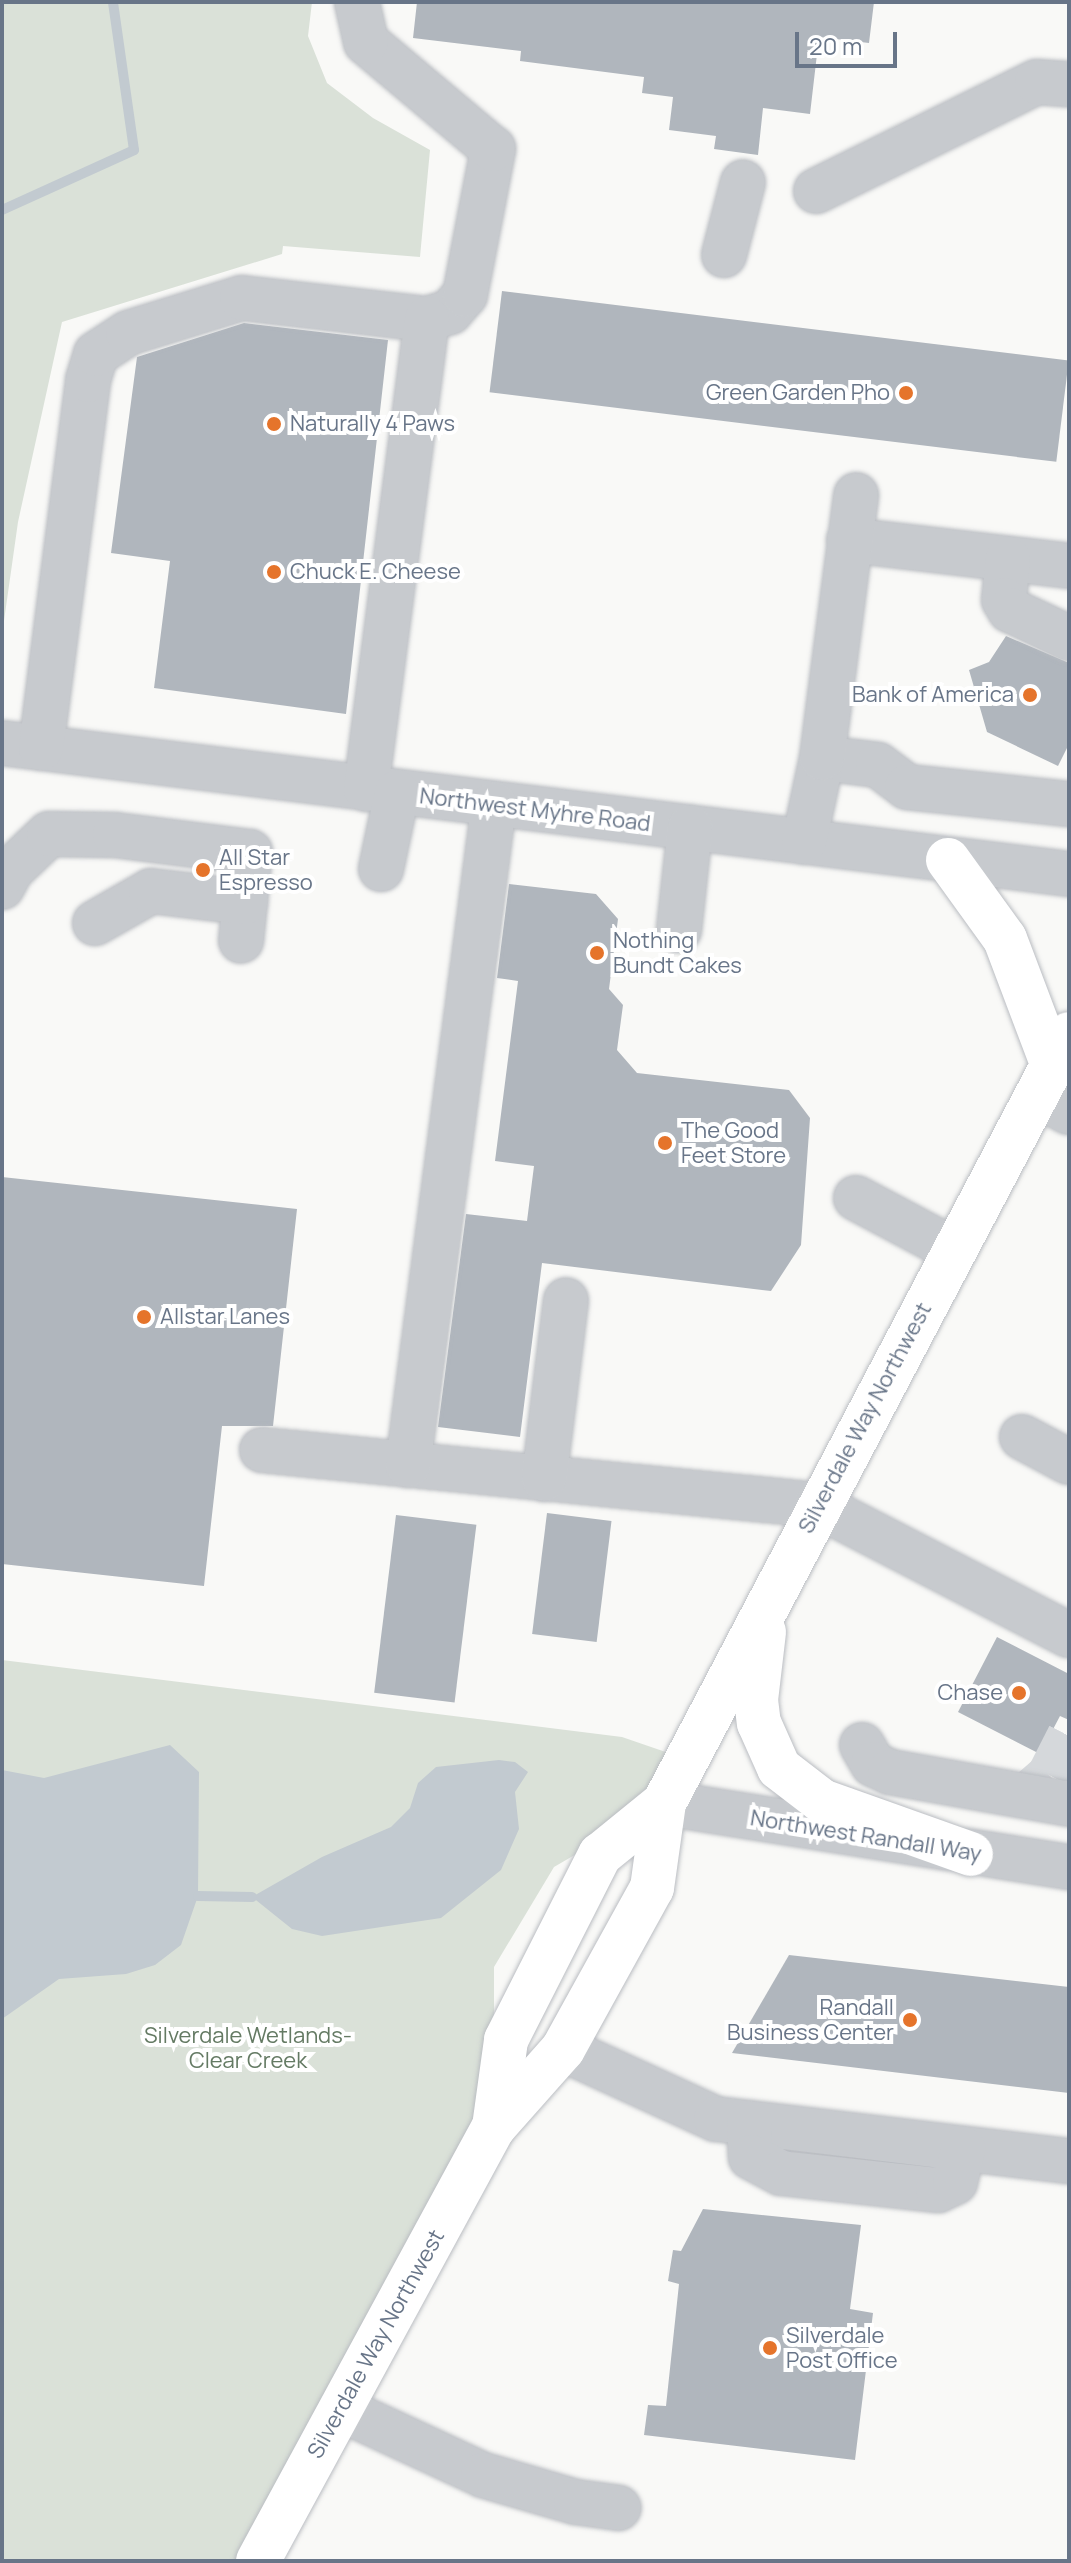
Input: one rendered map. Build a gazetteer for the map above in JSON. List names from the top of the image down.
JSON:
{
  "streets": {
    "main road": ["Silverdale Way Northwest"],
    "street": ["Northwest Myhre Road", "Northwest Randall Way"]
  },
  "crossings": [
    ["Silverdale Way Northwest", "Northwest Randall Way"]
  ],
  "parks": ["Silverdale Wetlands- Clear Creek"],
  "places": [
    "Green Garden Pho",
    "Naturally 4 Paws",
    "Chuck E. Cheese",
    "Bank of America",
    "All Star Espresso",
    "Nothing Bundt Cakes",
    "The Good Feet Store",
    "Allstar Lanes",
    "Chase",
    "Randall Business Center",
    "Silverdale Post Office"
  ],
  "scale_bar": "20 m"
}
